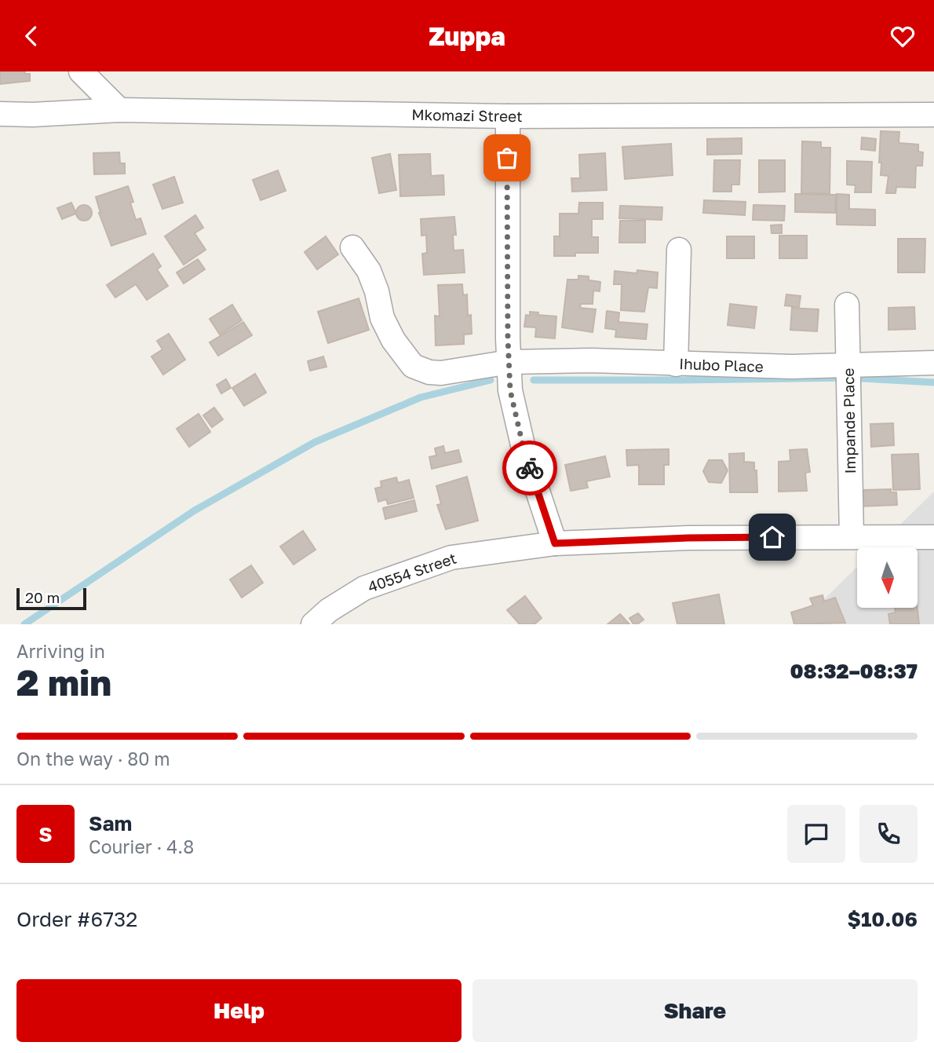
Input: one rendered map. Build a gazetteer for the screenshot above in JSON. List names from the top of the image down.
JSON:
{
  "streets": {
    "street": [
      "Mkomazi Street",
      "Ihubo Place",
      "Impande Place",
      "40554 Street"
    ]
  },
  "crossings": [
    ["Ihubo Place", "Impande Place"],
    ["Impande Place", "40554 Street"]
  ],
  "scale_bar": "20 m",
  "north": "bottom",
  "page": {
    "header": "Zuppa",
    "scale": "20 m",
    "heading": ["2 min", "Arriving in", "08:32–08:37"],
    "panel": [
      "Sam",
      "Courier · 4.8",
      "Order #6732",
      "$10.06"
    ],
    "bar": "On the way · 80 m",
    "round": "S",
    "buttons": ["Help", "Share"]
  }
}
